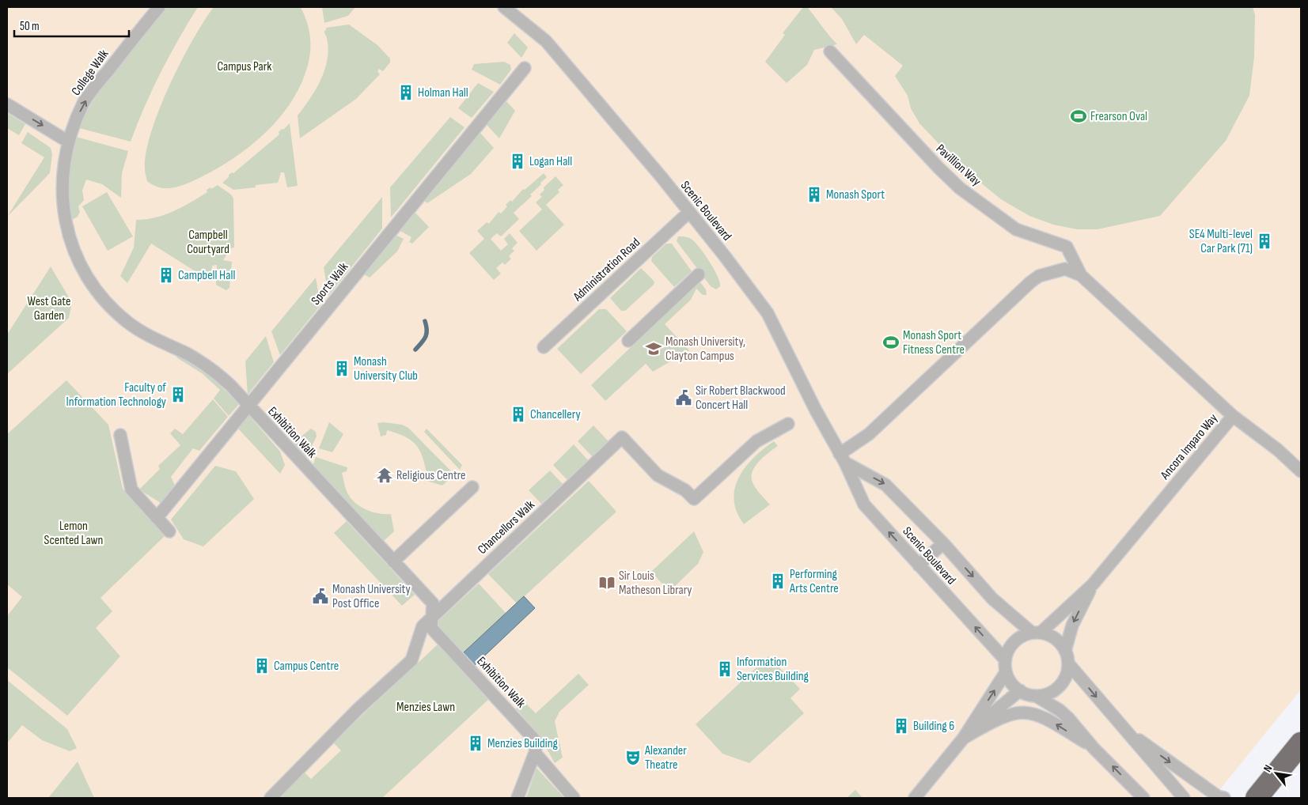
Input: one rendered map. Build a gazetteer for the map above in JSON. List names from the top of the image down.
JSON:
{
  "streets": {
    "street": [
      "College Walk",
      "Pavillion Way",
      "Scenic Boulevard",
      "Administration Road",
      "Sports Walk",
      "Exhibition Walk",
      "Ancora Imparo Way",
      "Chancellors Walk"
    ]
  },
  "crossings": [
    ["College Walk", "Exhibition Walk"],
    ["Pavillion Way", "Ancora Imparo Way"],
    ["Scenic Boulevard", "Administration Road"],
    ["Scenic Boulevard", "Ancora Imparo Way"],
    ["Sports Walk", "Exhibition Walk"],
    ["Exhibition Walk", "Chancellors Walk"]
  ],
  "one_way": ["College Walk"],
  "parks": [
    "Campus Park",
    "Campbell Courtyard",
    "West Gate Garden",
    "Lemon Scented Lawn",
    "Menzies Lawn"
  ],
  "places": {
    "building": [
      "Holman Hall",
      "Logan Hall",
      "Monash Sport",
      "SE4 Multi-level Car Park (71)",
      "Campbell Hall",
      "Monash University Club",
      "Faculty of Information Technology",
      "Chancellery",
      "Performing Arts Centre",
      "Campus Centre",
      "Information Services Building",
      "Building 6",
      "Menzies Building"
    ],
    "sports": ["Frearson Oval", "Monash Sport Fitness Centre"],
    "school or university": ["Monash University, Clayton Campus"],
    "public building": ["Sir Robert Blackwood Concert Hall", "Monash University Post Office"],
    "temple": ["Religious Centre"],
    "library": ["Sir Louis Matheson Library"],
    "theatre": ["Alexander Theatre"]
  },
  "scale_bar": "50 m",
  "north": "top left"
}
